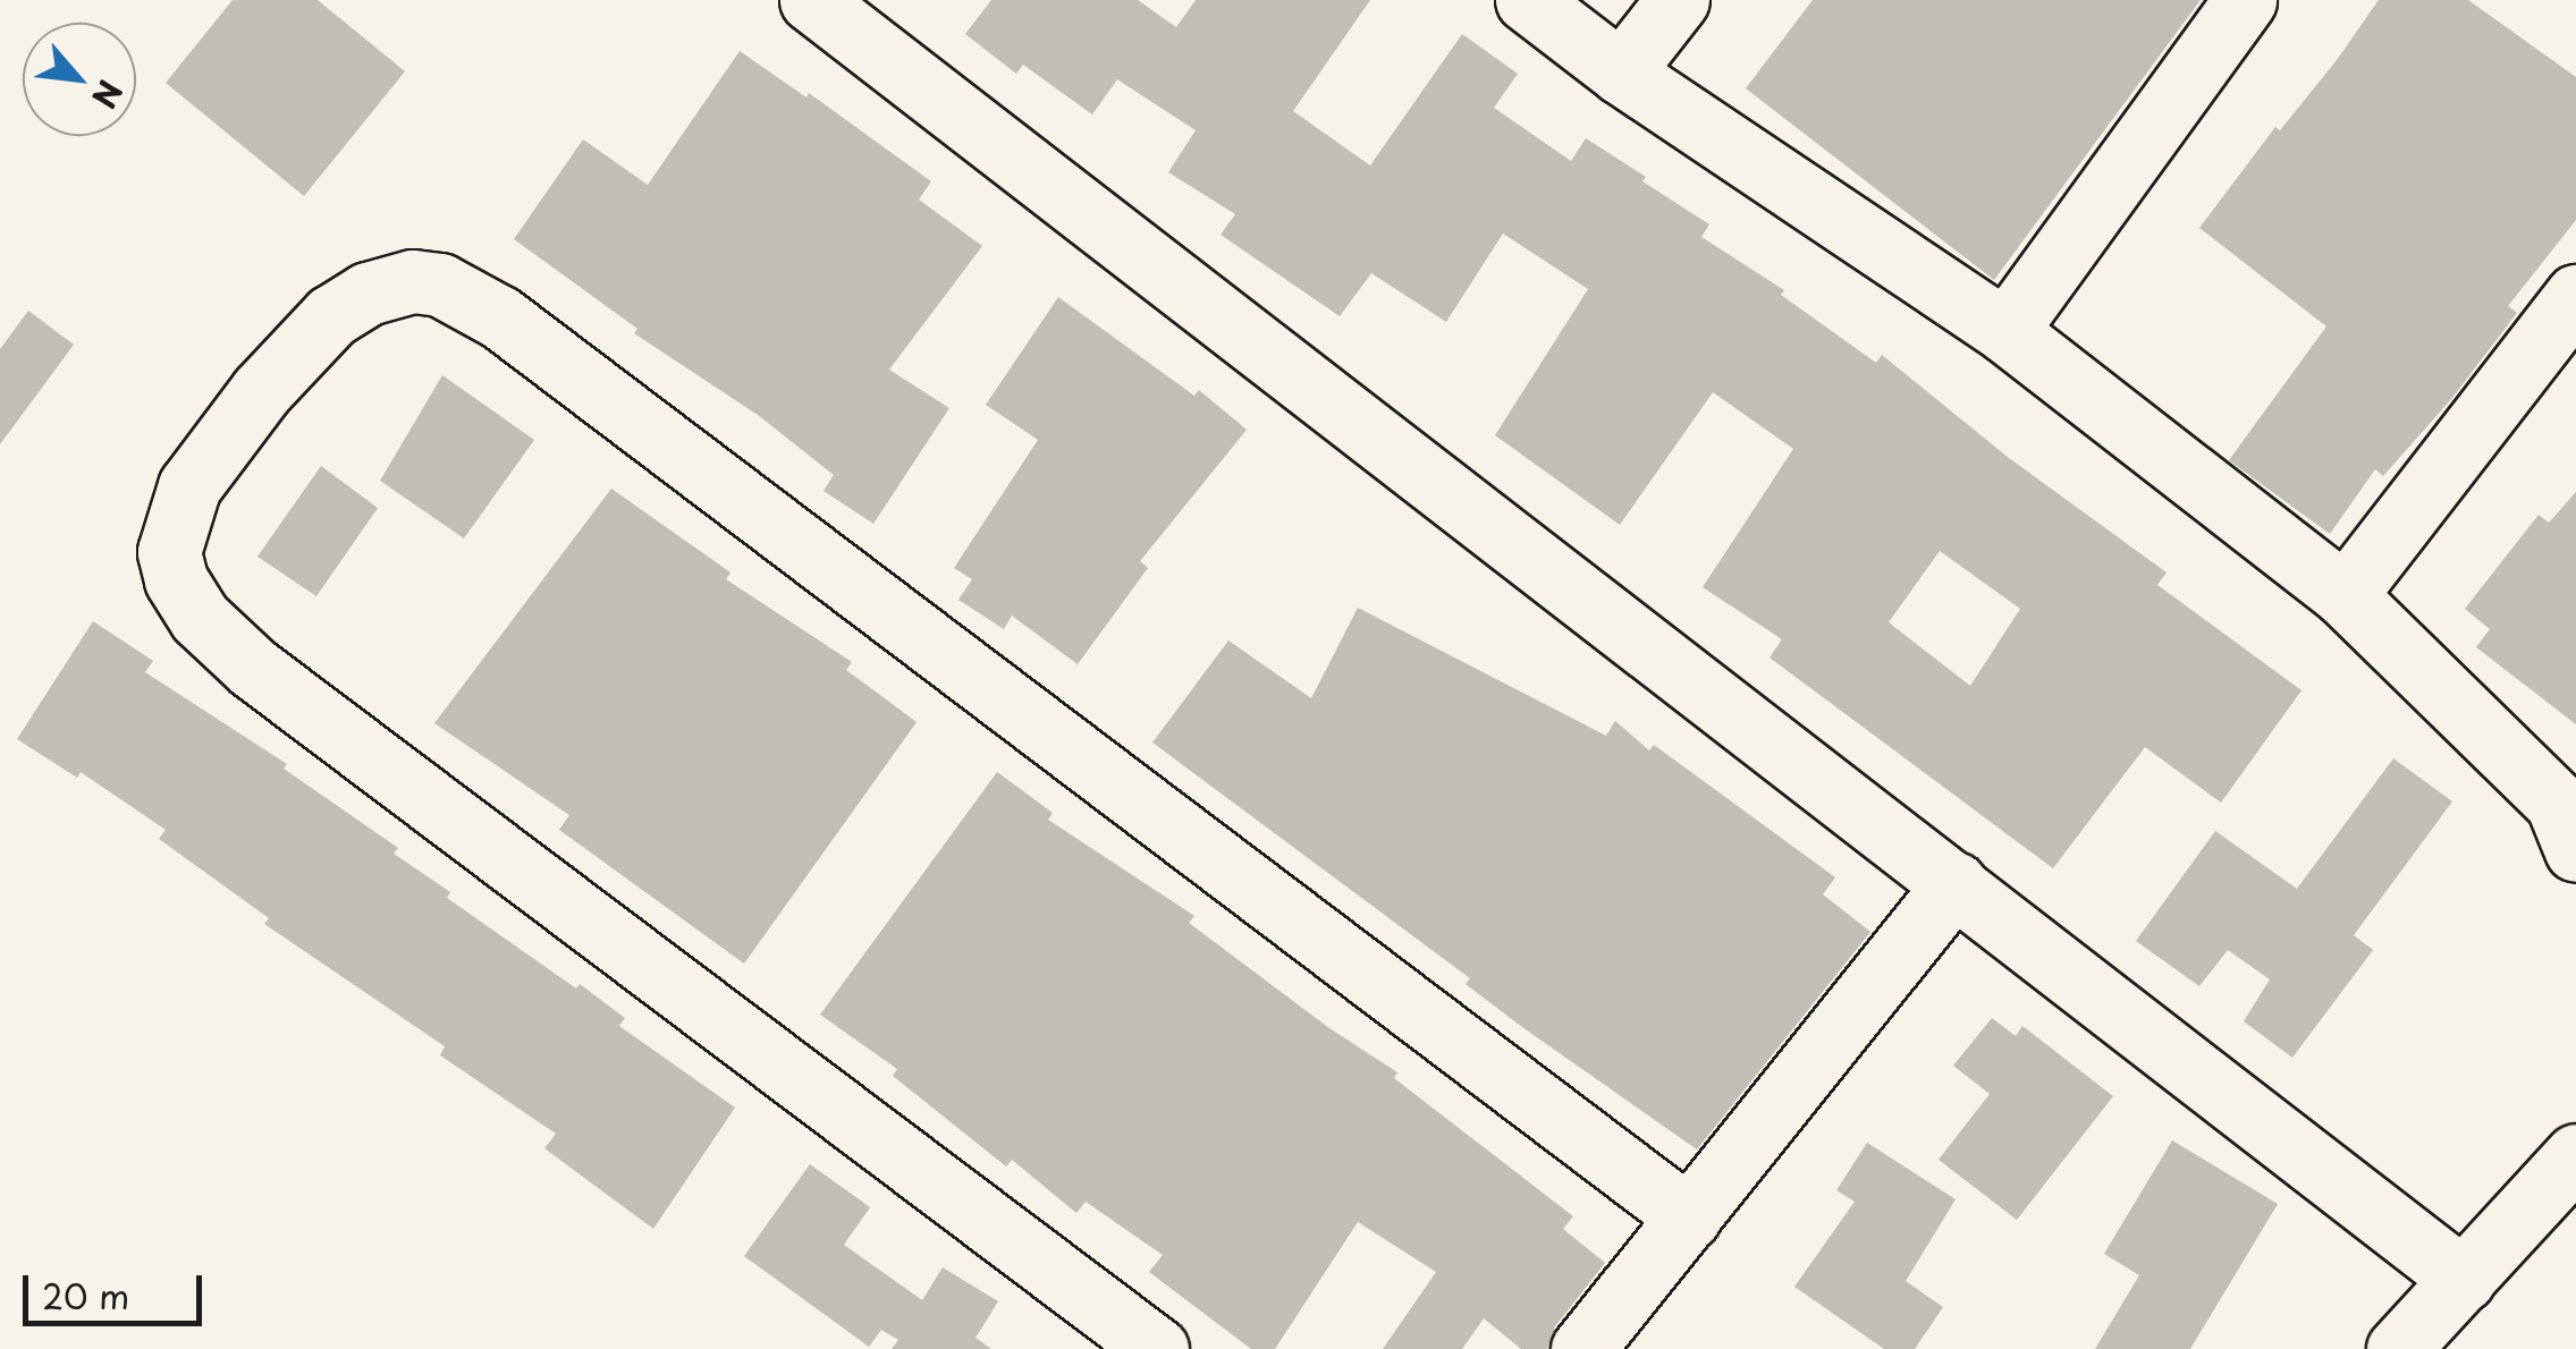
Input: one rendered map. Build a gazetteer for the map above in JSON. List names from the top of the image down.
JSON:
{
  "scale_bar": "20 m",
  "north": "bottom right"
}
